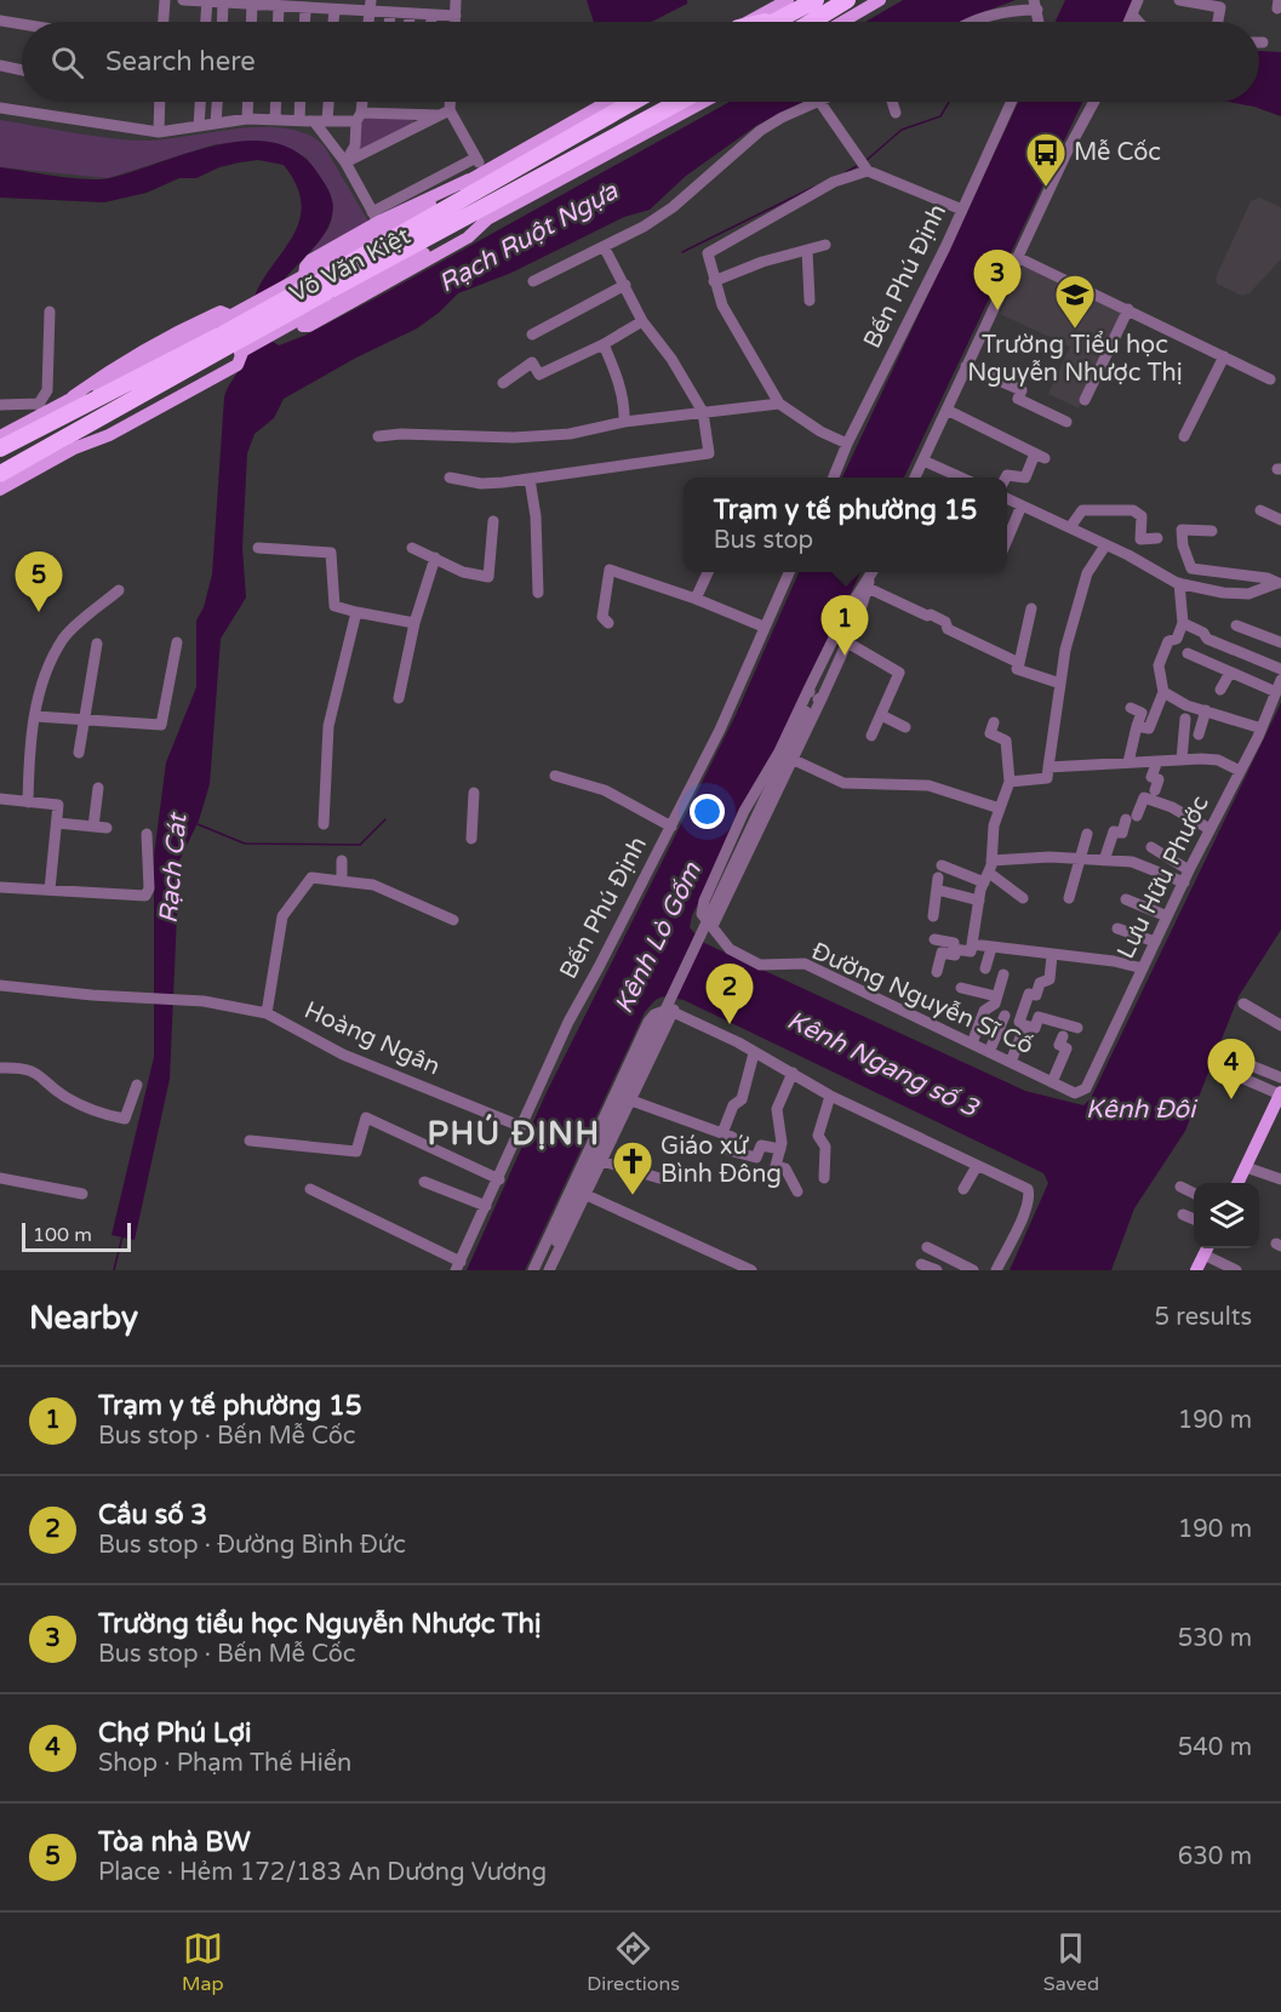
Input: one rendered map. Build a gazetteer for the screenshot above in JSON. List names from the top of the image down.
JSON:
{
  "streets": {
    "highway": ["Võ Văn Kiệt"],
    "street": [
      "Bến Phú Định",
      "Lưu Hữu Phước",
      "Đường Nguyễn Sĩ Cố",
      "Hoàng Ngân"
    ]
  },
  "crossings": [
    ["Bến Phú Định", "Hoàng Ngân"],
    ["Lưu Hữu Phước", "Đường Nguyễn Sĩ Cố"]
  ],
  "districts": ["PHÚ ĐỊNH"],
  "water": [
    "Rạch Ruột Ngựa",
    "Rạch Cát",
    "Kênh Lò Gốm",
    "Kênh Ngang số 3",
    "Kênh Đôi"
  ],
  "places": {
    "bus stop": ["Mễ Cốc"],
    "school or university": ["Trường Tiểu học Nguyễn Nhược Thị"],
    "church": ["Giáo xứ Bình Đông"]
  },
  "scale_bar": "100 m",
  "page": {
    "search": "Search here",
    "pins": [
      "3",
      "5",
      "1",
      "2",
      "4"
    ],
    "popup": ["Trạm y tế phường 15", "Bus stop"],
    "scale": "100 m",
    "heading": ["Nearby", "5 results"],
    "list": [
      {
        "mark": "1",
        "name": "Trạm y tế phường 15",
        "note": "Bus stop · Bến Mễ Cốc",
        "value": "190 m"
      },
      {
        "mark": "2",
        "name": "Cầu số 3",
        "note": "Bus stop · Đường Bình Đức",
        "value": "190 m"
      },
      {
        "mark": "3",
        "name": "Trường tiểu học Nguyễn Nhược Thị",
        "note": "Bus stop · Bến Mễ Cốc",
        "value": "530 m"
      },
      {
        "mark": "4",
        "name": "Chợ Phú Lợi",
        "note": "Shop · Phạm Thế Hiển",
        "value": "540 m"
      },
      {
        "mark": "5",
        "name": "Tòa nhà BW",
        "note": "Place · Hẻm 172/183 An Dương Vương",
        "value": "630 m"
      }
    ],
    "nav": ["Map", "Directions", "Saved"]
  }
}
